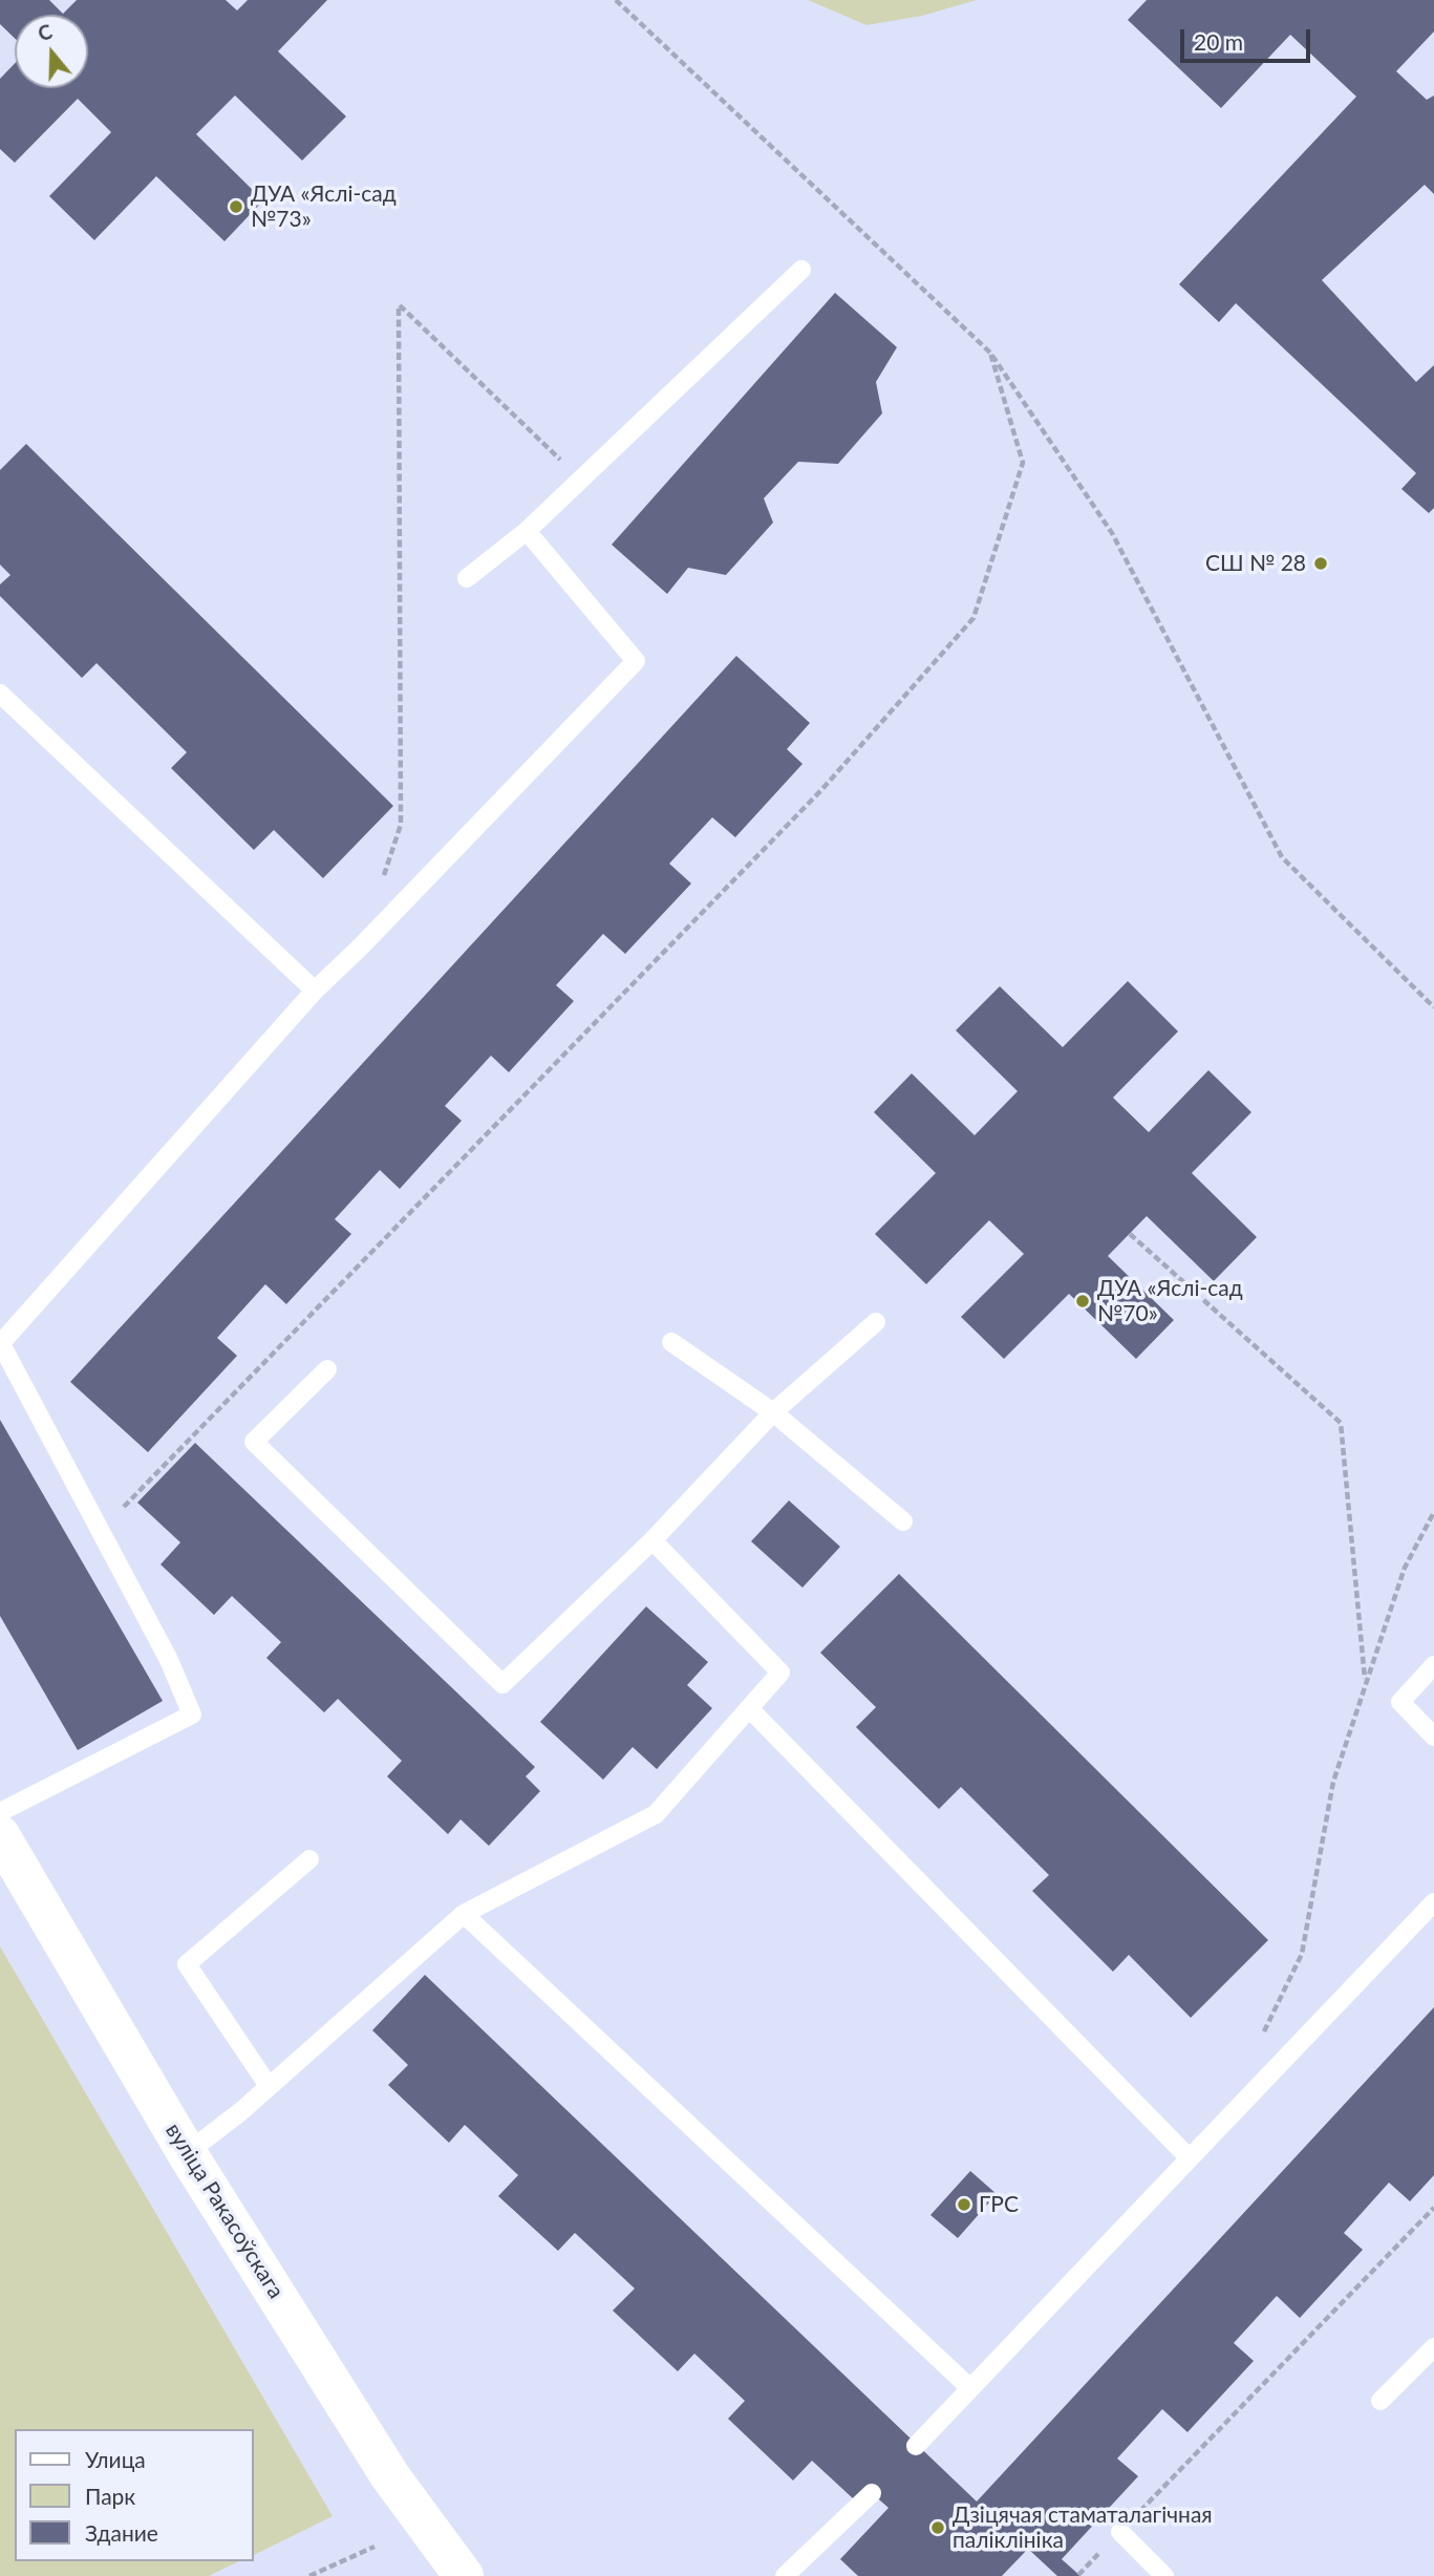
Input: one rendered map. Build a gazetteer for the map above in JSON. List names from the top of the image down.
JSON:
{
  "streets": {
    "main road": ["вуліца Ракасоўскага"]
  },
  "places": [
    "ДУА «Яслі-сад №73»",
    "СШ № 28",
    "ДУА «Яслі-сад №70»",
    "ГРС",
    "Дзіцячая стаматалагічная паліклініка"
  ],
  "legend": ["Улица", "Парк", "Здание"],
  "scale_bar": "20 m",
  "north": "top"
}
